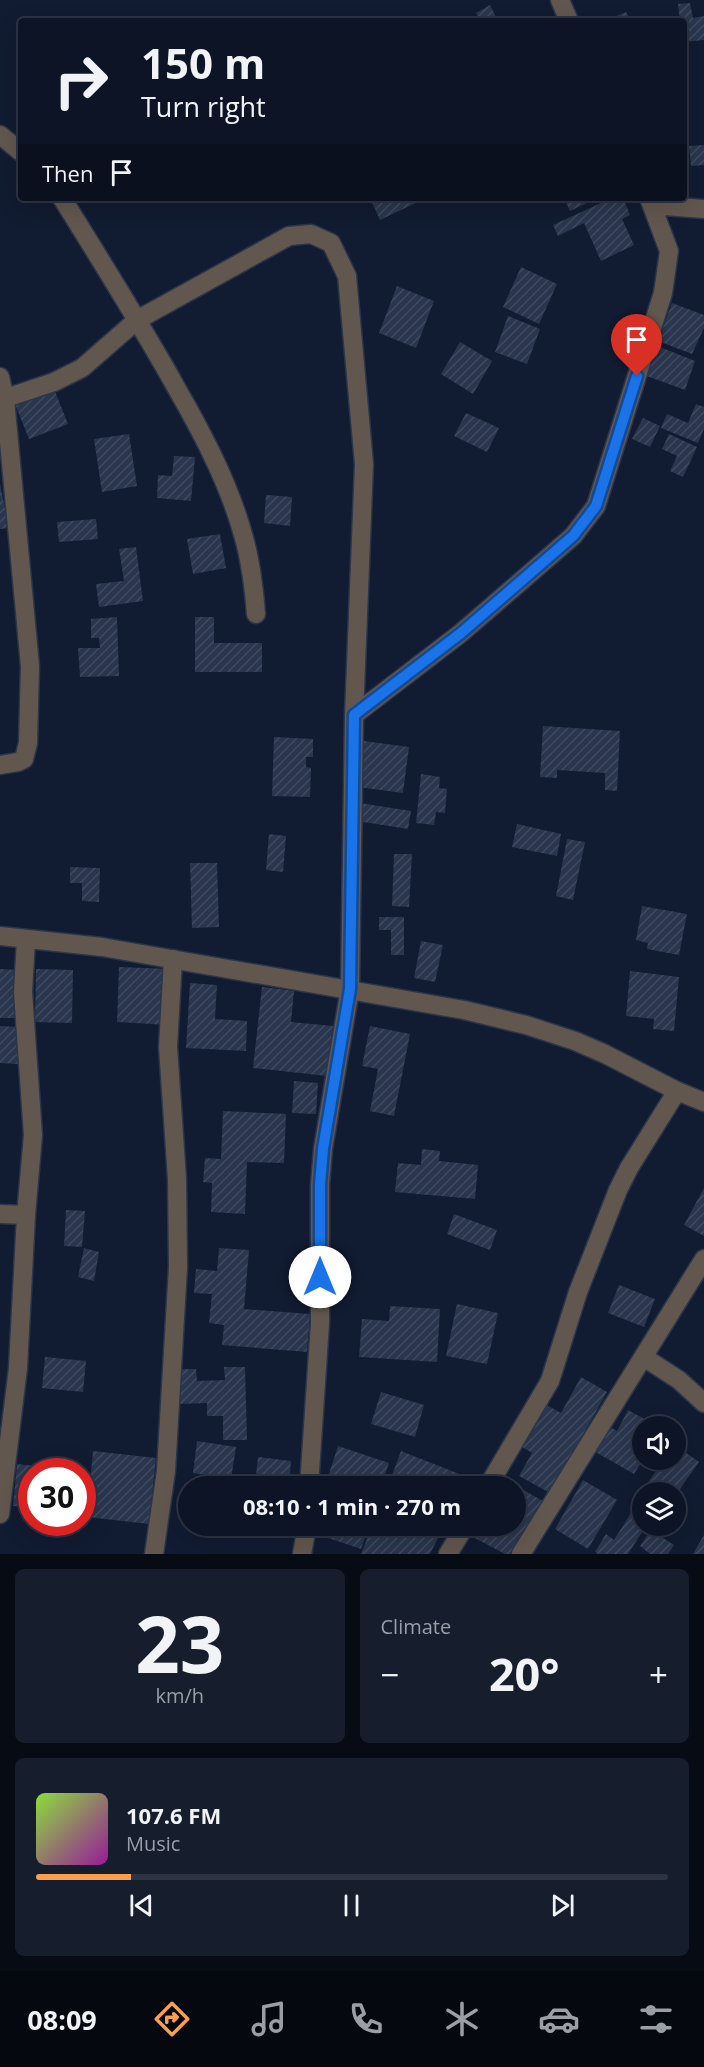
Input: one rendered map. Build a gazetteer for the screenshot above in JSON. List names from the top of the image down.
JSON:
{
  "page": {
    "turn": ["150 m", "Turn right"],
    "then": "Then",
    "limit": "30",
    "trip": "08:10 · 1 min · 270 m",
    "tile": [
      ["23", "km/h"],
      "Climate"
    ],
    "heat": ["−", "20°", "+"],
    "song": ["107.6 FM", "Music"],
    "tabs": "08:09"
  }
}
